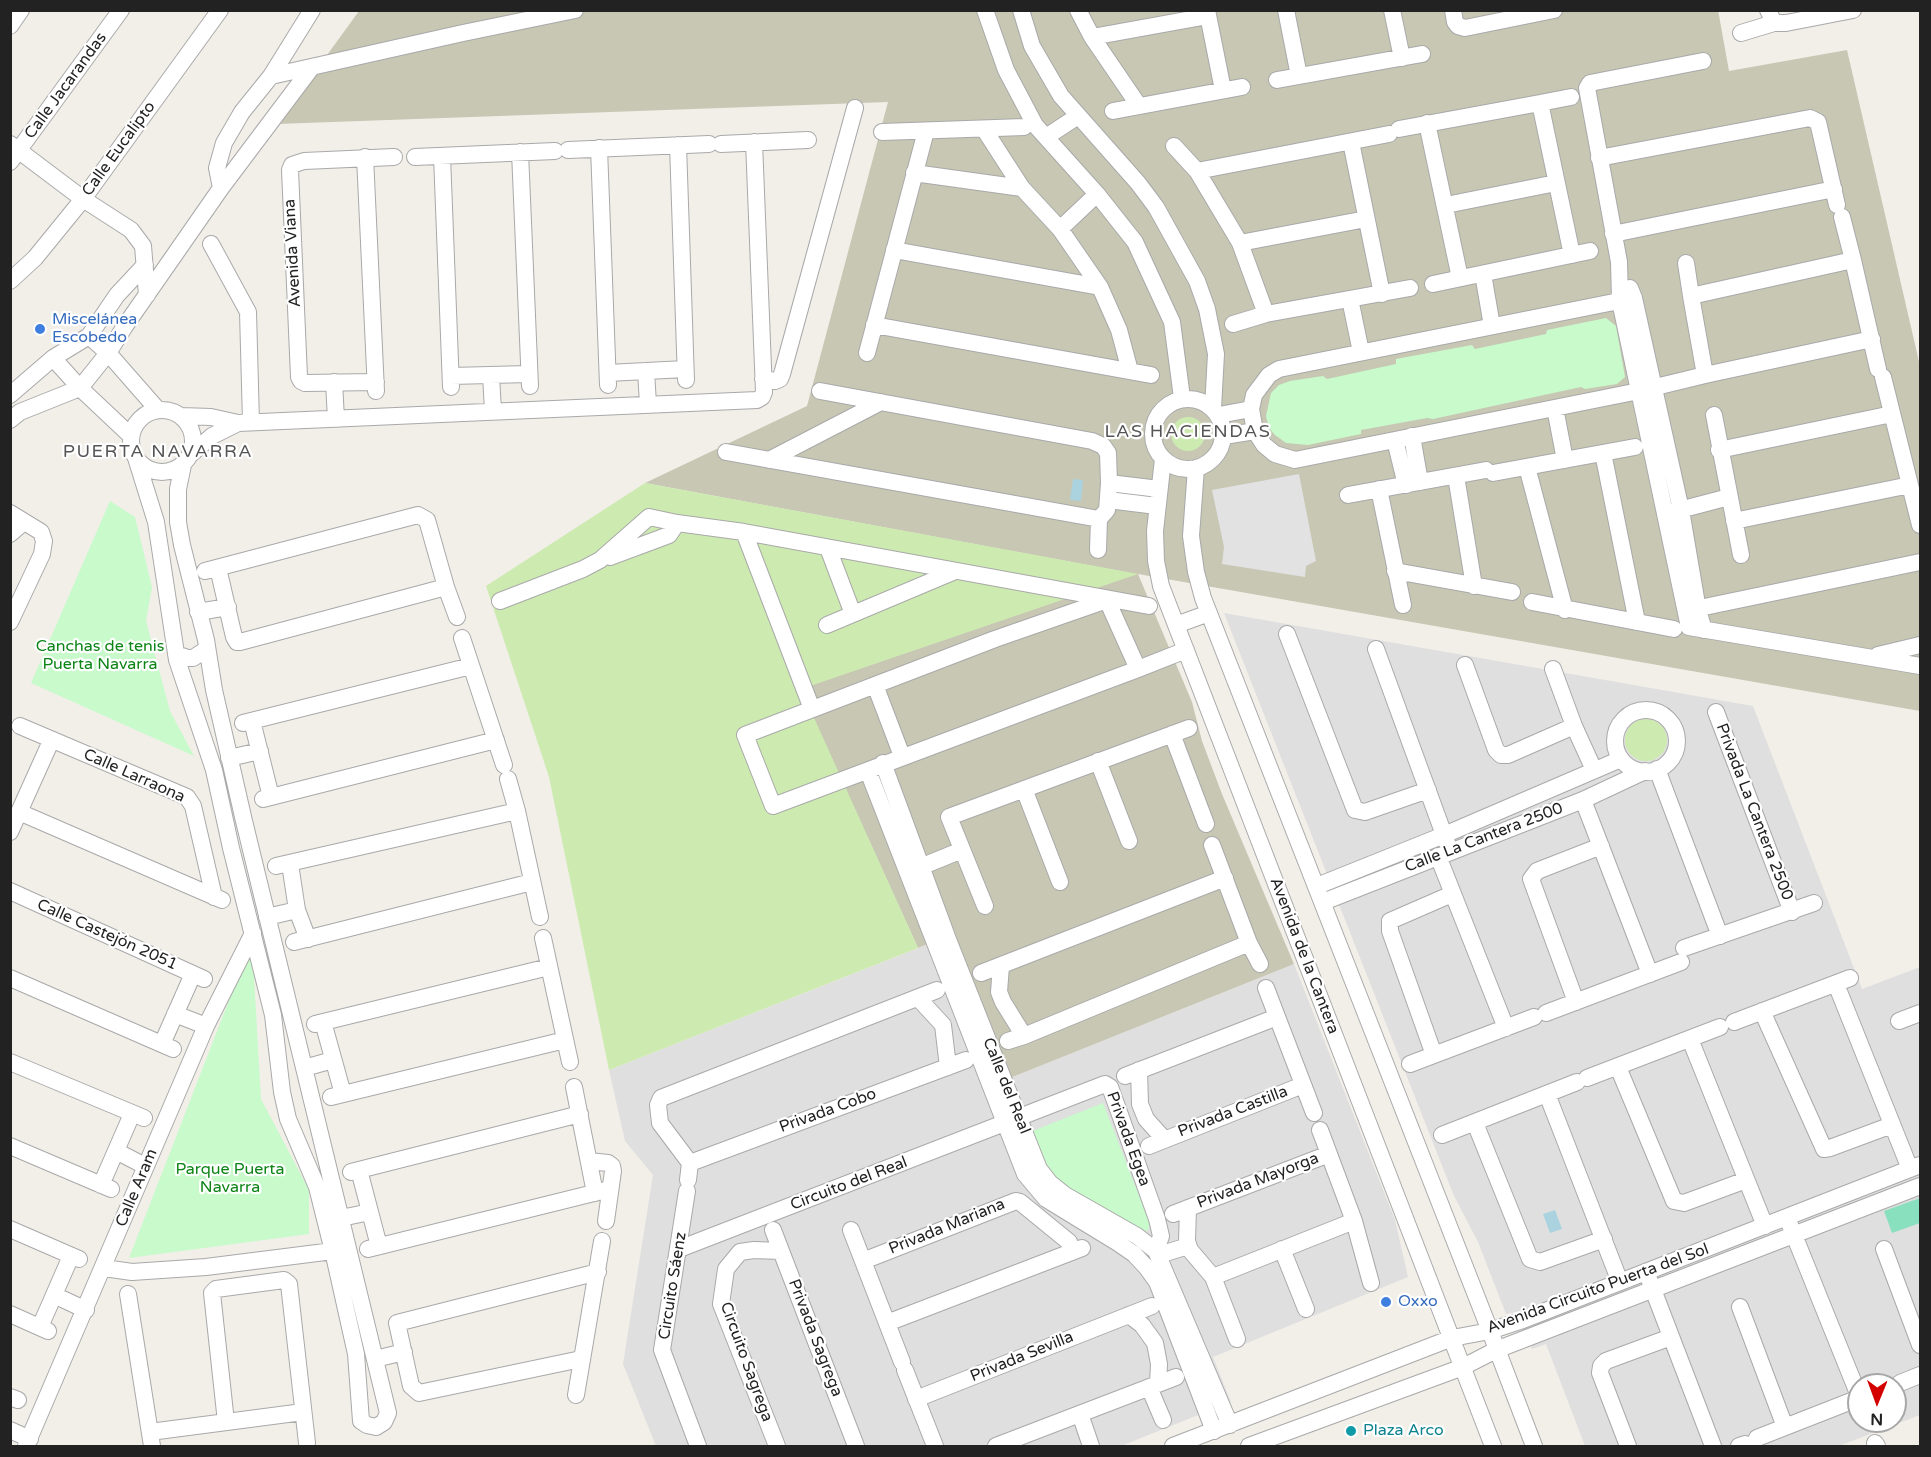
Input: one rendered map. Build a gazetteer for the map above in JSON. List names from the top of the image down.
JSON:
{
  "streets": {
    "street": [
      "Calle Jacarandas",
      "Calle Eucalipto",
      "Avenida Viana",
      "Calle Larraona",
      "Privada La Cantera 2500",
      "Calle La Cantera 2500",
      "Calle Castejón 2051",
      "Avenida de la Cantera",
      "Calle del Real",
      "Privada Cobo",
      "Privada Castilla",
      "Privada Egea",
      "Privada Mayorga",
      "Circuito del Real",
      "Calle Aram",
      "Privada Mariana",
      "Circuito Sáenz",
      "Avenida Circuito Puerta del Sol",
      "Privada Sagrega",
      "Privada Sevilla",
      "Circuito Sagrega"
    ]
  },
  "crossings": [
    ["Avenida de la Cantera", "Avenida Circuito Puerta del Sol"],
    ["Calle del Real", "Privada Egea"],
    ["Calle del Real", "Circuito del Real"],
    ["Calle del Real", "Avenida Circuito Puerta del Sol"],
    ["Privada Cobo", "Circuito Sáenz"],
    ["Privada Egea", "Circuito del Real"],
    ["Circuito del Real", "Circuito Sáenz"]
  ],
  "districts": ["LAS HACIENDAS", "PUERTA NAVARRA"],
  "parks": ["Canchas de tenis Puerta Navarra", "Parque Puerta Navarra"],
  "places": ["Miscelánea Escobedo", "Oxxo", "Plaza Arco"],
  "north": "bottom"
}
